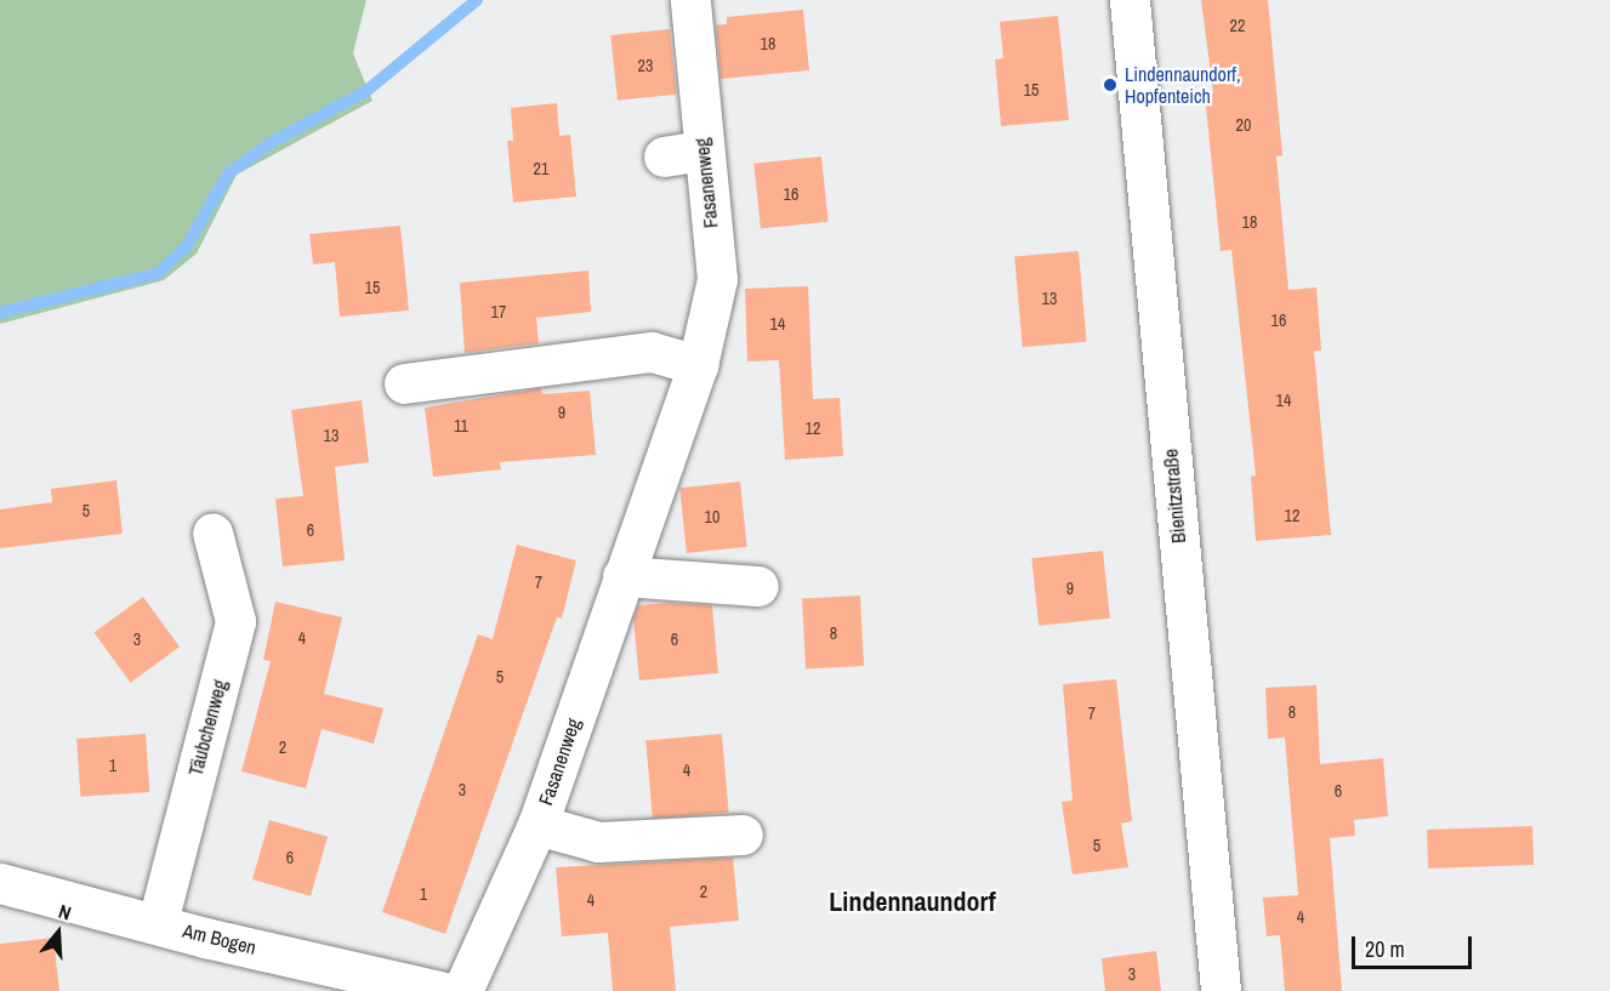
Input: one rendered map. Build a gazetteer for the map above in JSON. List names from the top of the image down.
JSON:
{
  "streets": {
    "street": [
      "Fasanenweg",
      "Bienitzstraße",
      "Täubchenweg",
      "Am Bogen"
    ]
  },
  "crossings": [
    ["Täubchenweg", "Am Bogen"]
  ],
  "districts": ["Lindennaundorf"],
  "places": ["Lindennaundorf, Hopfenteich"],
  "house_numbers": [
    "22",
    "18",
    "23",
    "15",
    "20",
    "21",
    "16",
    "18",
    "15",
    "13",
    "17",
    "16",
    "14",
    "14",
    "9",
    "11",
    "12",
    "13",
    "5",
    "12",
    "10",
    "6",
    "7",
    "9",
    "8",
    "4",
    "3",
    "6",
    "5",
    "8",
    "7",
    "2",
    "1",
    "4",
    "3",
    "6",
    "5",
    "6",
    "2",
    "1",
    "4",
    "4",
    "3"
  ],
  "scale_bar": "20 m",
  "north": "top"
}
